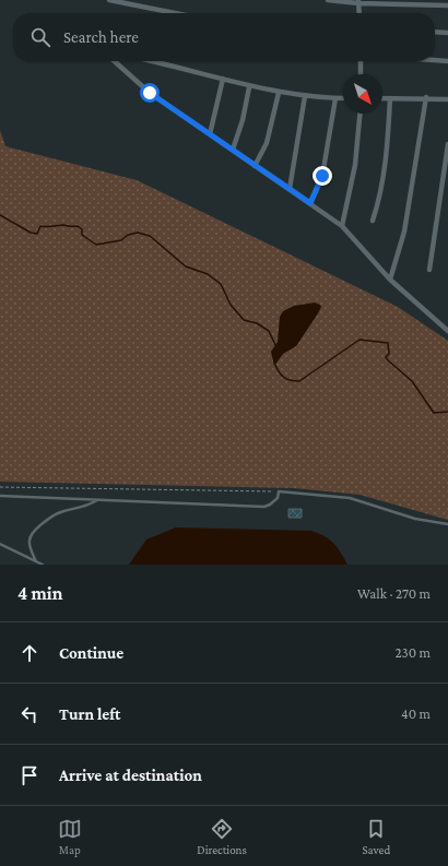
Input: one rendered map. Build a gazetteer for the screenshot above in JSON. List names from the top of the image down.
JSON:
{
  "north": "bottom right",
  "page": {
    "search": "Search here",
    "heading": ["4 min", "Walk · 270 m"],
    "list": [
      ["Continue", "230 m"],
      ["Turn left", "40 m"],
      "Arrive at destination"
    ],
    "nav": ["Map", "Directions", "Saved"]
  }
}
